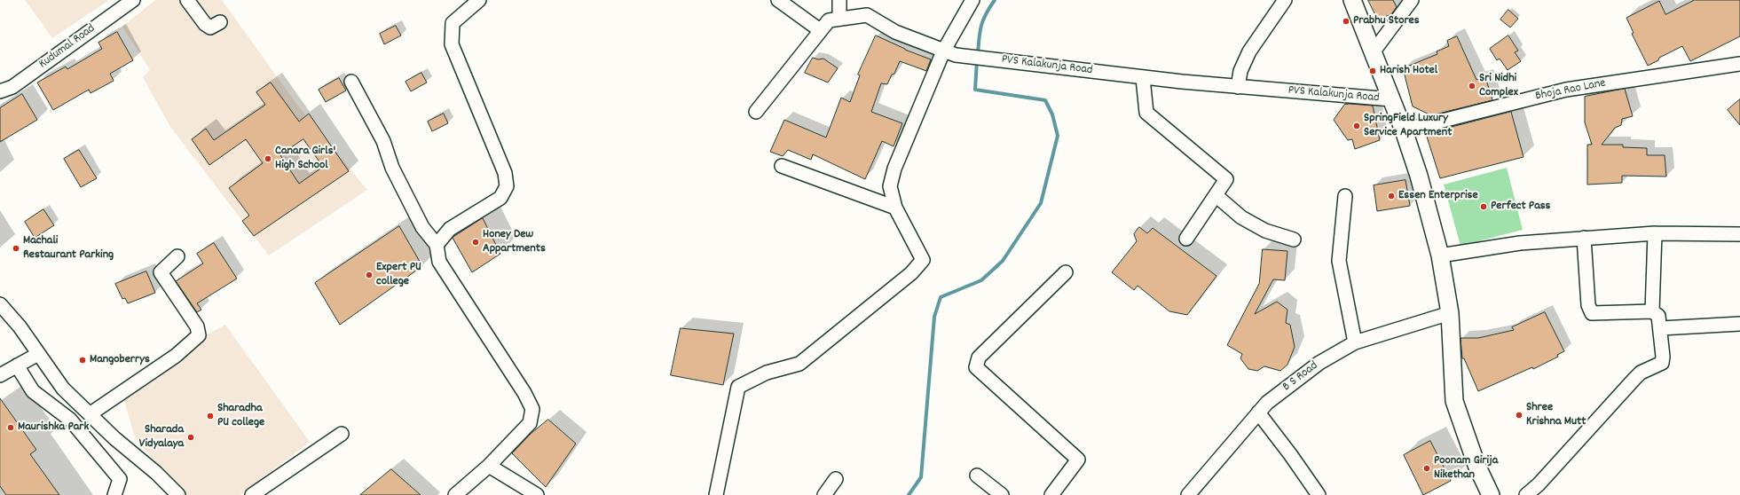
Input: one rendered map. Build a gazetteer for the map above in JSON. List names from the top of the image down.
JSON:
{
  "streets": {
    "street": [
      "Kudumal Road",
      "PVS Kalakunja Road",
      "Bhoja Rao Lane",
      "B S Road"
    ]
  },
  "places": [
    "Prabhu Stores",
    "Harish Hotel",
    "Sri Nidhi Complex",
    "SpringField Luxury Service Apartment",
    "Canara Girls' High School",
    "Essen Enterprise",
    "Perfect Pass",
    "Honey Dew Appartments",
    "Machali Restaurant Parking",
    "Expert PU college",
    "Mangoberrys",
    "Shree Krishna Mutt",
    "Sharadha PU college",
    "Maurishka Park",
    "Sharada Vidyalaya",
    "Poonam Girija Nikethan"
  ]
}
